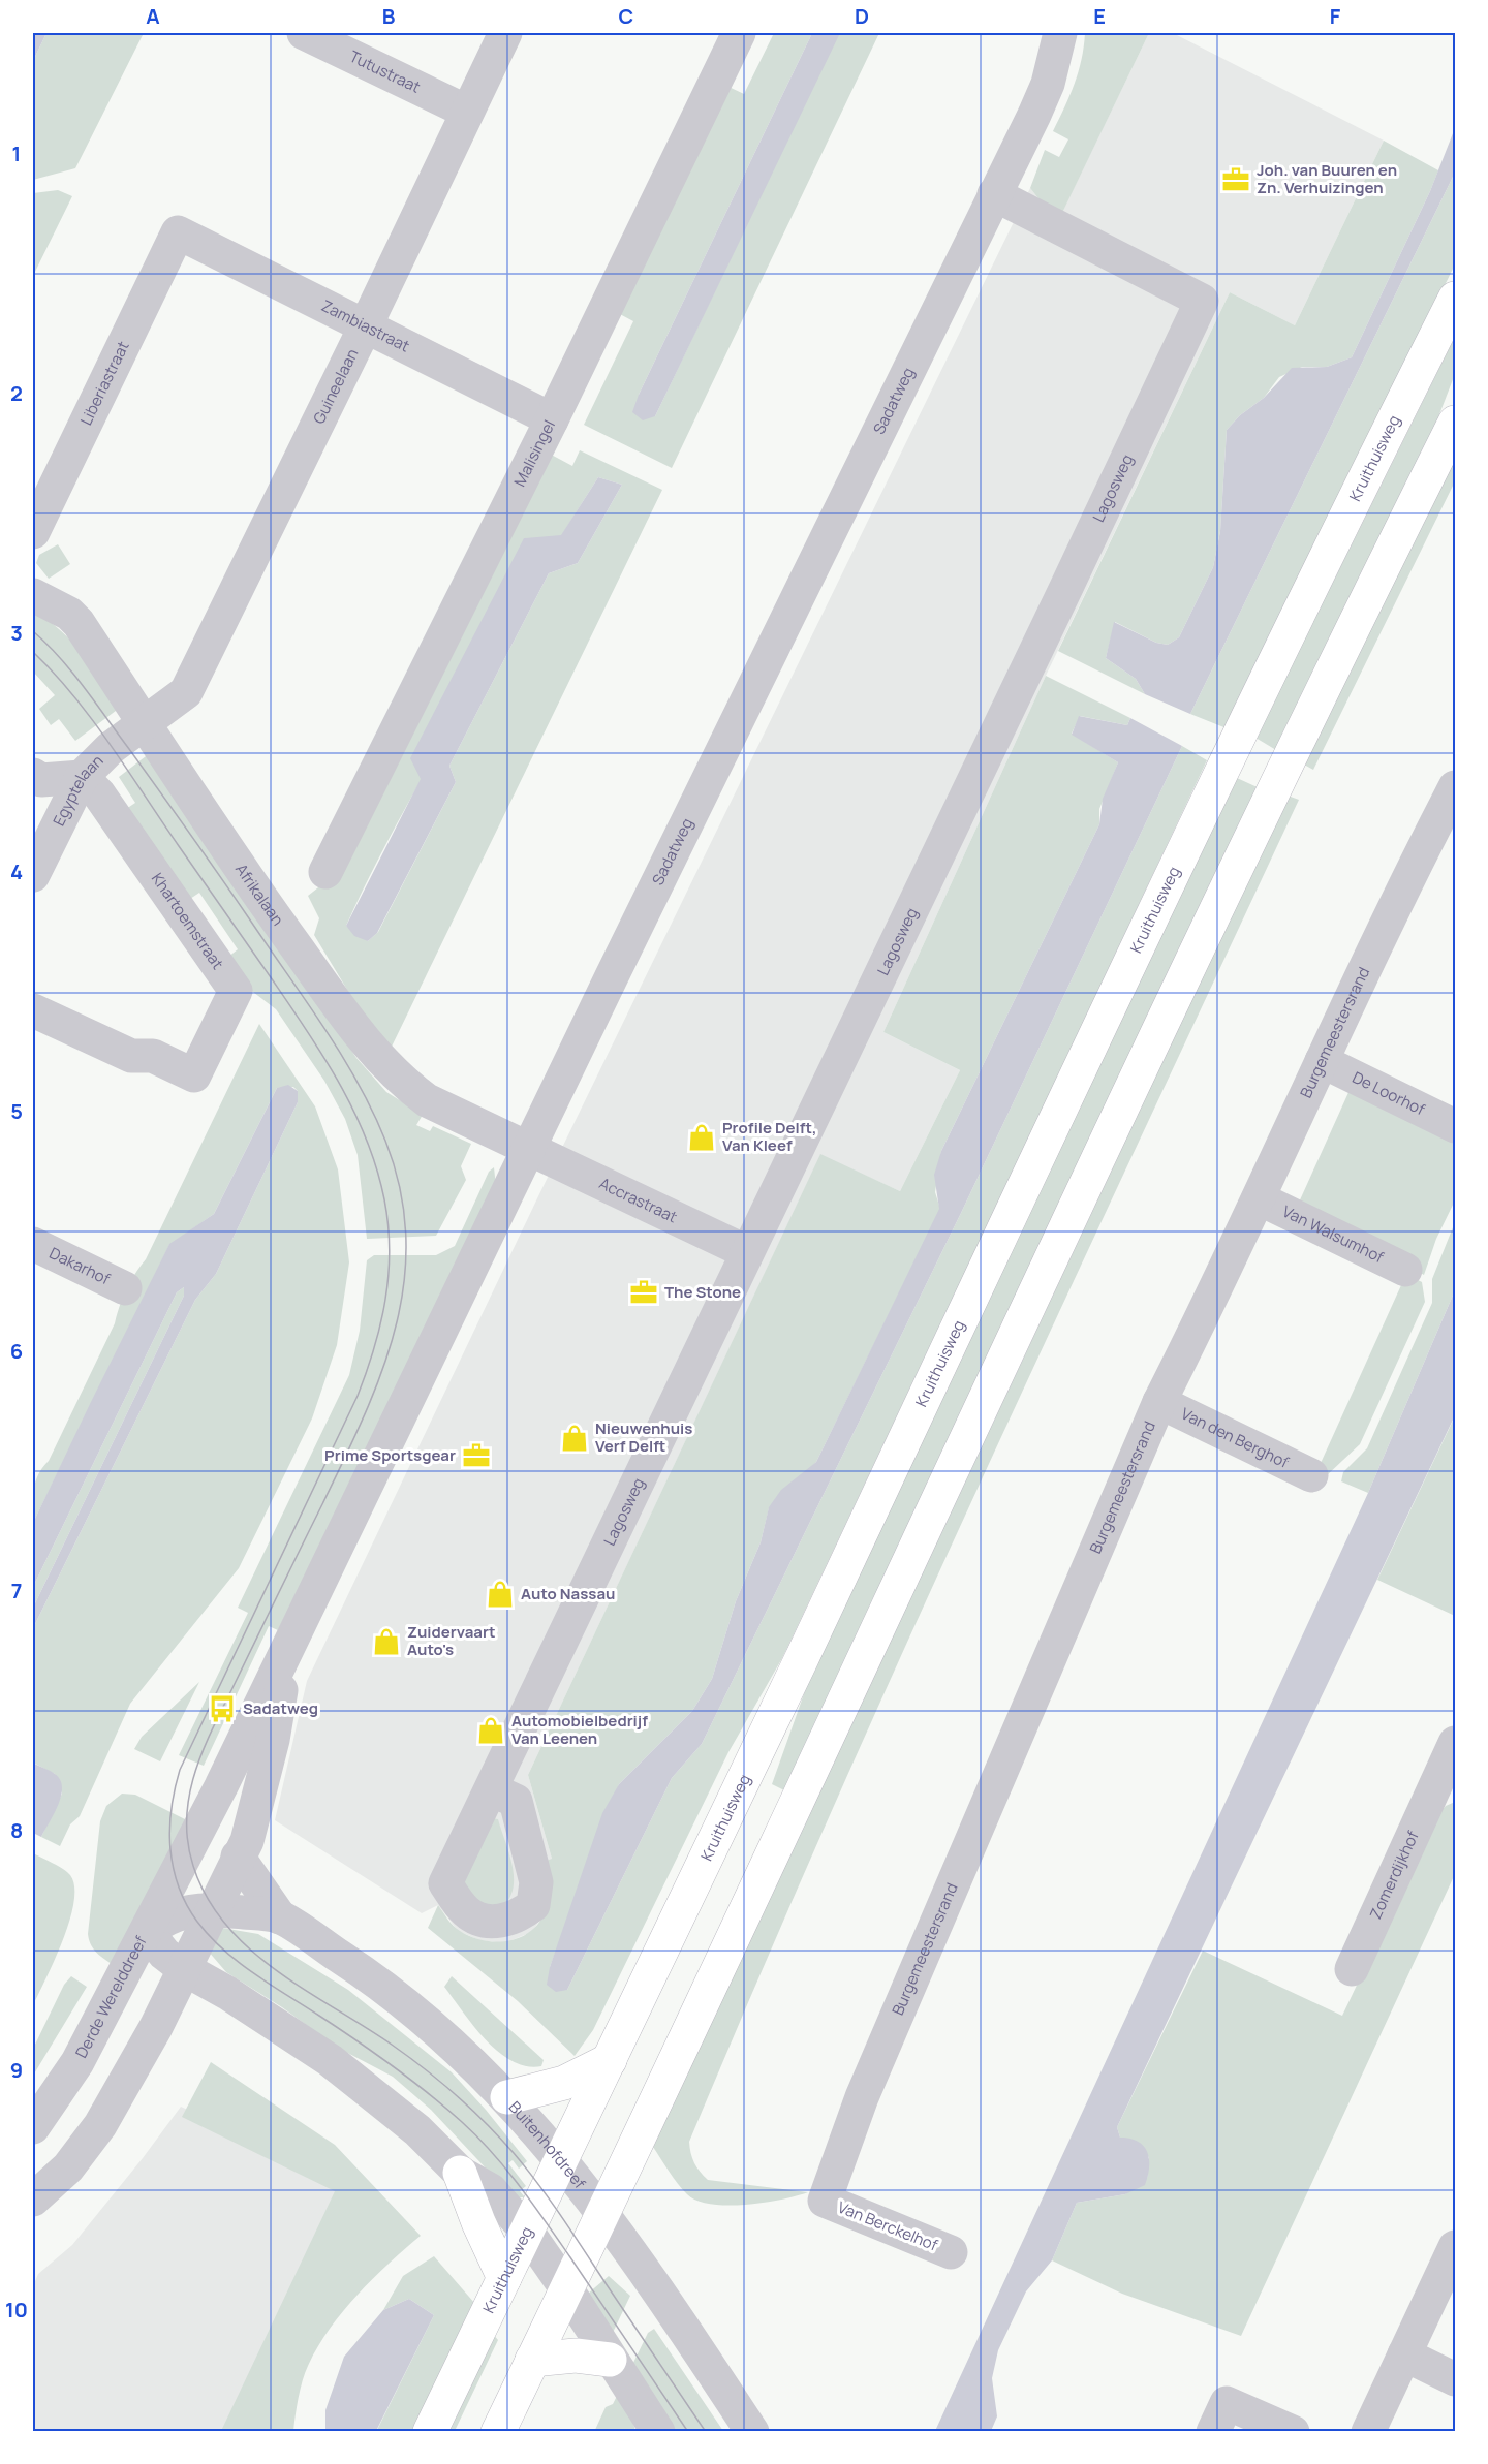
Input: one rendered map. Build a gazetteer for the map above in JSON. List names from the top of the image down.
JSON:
{
  "streets": {
    "main road": ["Kruithuisweg"],
    "street": [
      "Tutustraat",
      "Zambiastraat",
      "Liberiastraat",
      "Guineelaan",
      "Sadatweg",
      "Malisingel",
      "Lagosweg",
      "Egyptelaan",
      "Afrikalaan",
      "Khartoemstraat",
      "Burgemeestersrand",
      "De Loorhof",
      "Accrastraat",
      "Van Walsumhof",
      "Dakarhof",
      "Van den Berghof",
      "Zomerdijkhof",
      "Derde Werelddreef",
      "Buitenhofdreef",
      "Van Berckelhof"
    ]
  },
  "crossings": [
    ["Tutustraat", "Guineelaan"],
    ["Zambiastraat", "Liberiastraat"],
    ["Zambiastraat", "Guineelaan"],
    ["Zambiastraat", "Malisingel"],
    ["Guineelaan", "Egyptelaan"],
    ["Guineelaan", "Afrikalaan"],
    ["Sadatweg", "Lagosweg"],
    ["Sadatweg", "Afrikalaan"],
    ["Sadatweg", "Accrastraat"],
    ["Sadatweg", "Derde Werelddreef"],
    ["Sadatweg", "Buitenhofdreef"],
    ["Kruithuisweg", "Buitenhofdreef"],
    ["Lagosweg", "Accrastraat"],
    ["Egyptelaan", "Afrikalaan"],
    ["Egyptelaan", "Khartoemstraat"],
    ["Afrikalaan", "Accrastraat"],
    ["Burgemeestersrand", "De Loorhof"],
    ["Burgemeestersrand", "Van Walsumhof"],
    ["Burgemeestersrand", "Van den Berghof"],
    ["Burgemeestersrand", "Van Berckelhof"],
    ["Derde Werelddreef", "Buitenhofdreef"]
  ],
  "places": {
    "office": ["Joh. van Buuren en Zn. Verhuizingen", "The Stone", "Prime Sportsgear"],
    "shop": [
      "Profile Delft, Van Kleef",
      "Nieuwenhuis Verf Delft",
      "Auto Nassau",
      "Zuidervaart Auto's",
      "Automobielbedrijf Van Leenen"
    ],
    "bus stop": ["Sadatweg"]
  },
  "grid": {
    "columns": [
      "A",
      "B",
      "C",
      "D",
      "E",
      "F"
    ],
    "rows": [
      "1",
      "2",
      "3",
      "4",
      "5",
      "6",
      "7",
      "8",
      "9",
      "10"
    ]
  }
}
